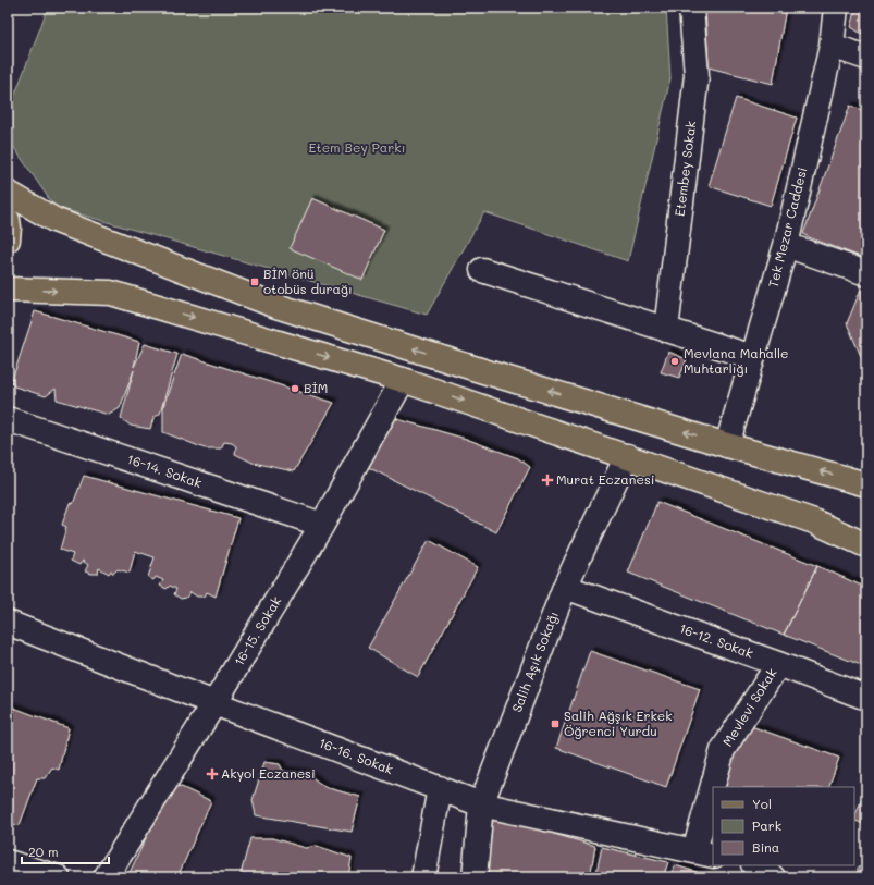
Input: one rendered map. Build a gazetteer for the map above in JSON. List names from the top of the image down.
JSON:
{
  "streets": {
    "street": [
      "Etembey Sokak",
      "Tek Mezar Caddesi",
      "16-14. Sokak",
      "16-15. Sokak",
      "16-12. Sokak",
      "Salih Aşık Sokağı",
      "Mevlevi Sokak",
      "16-16. Sokak"
    ]
  },
  "crossings": [
    ["16-14. Sokak", "16-15. Sokak"],
    ["16-15. Sokak", "16-16. Sokak"],
    ["16-12. Sokak", "Salih Aşık Sokağı"],
    ["16-12. Sokak", "Mevlevi Sokak"],
    ["Salih Aşık Sokağı", "16-16. Sokak"],
    ["Mevlevi Sokak", "16-16. Sokak"]
  ],
  "parks": ["Etem Bey Parkı"],
  "places": {
    "transit": ["BİM önü otobüs durağı", "Salih Ağşık Erkek Öğrenci Yurdu"],
    "other": ["Mevlana Mahalle Muhtarlığı", "BİM"],
    "health": ["Murat Eczanesi", "Akyol Eczanesi"]
  },
  "legend": ["Yol", "Park", "Bina"],
  "scale_bar": "20 m"
}
